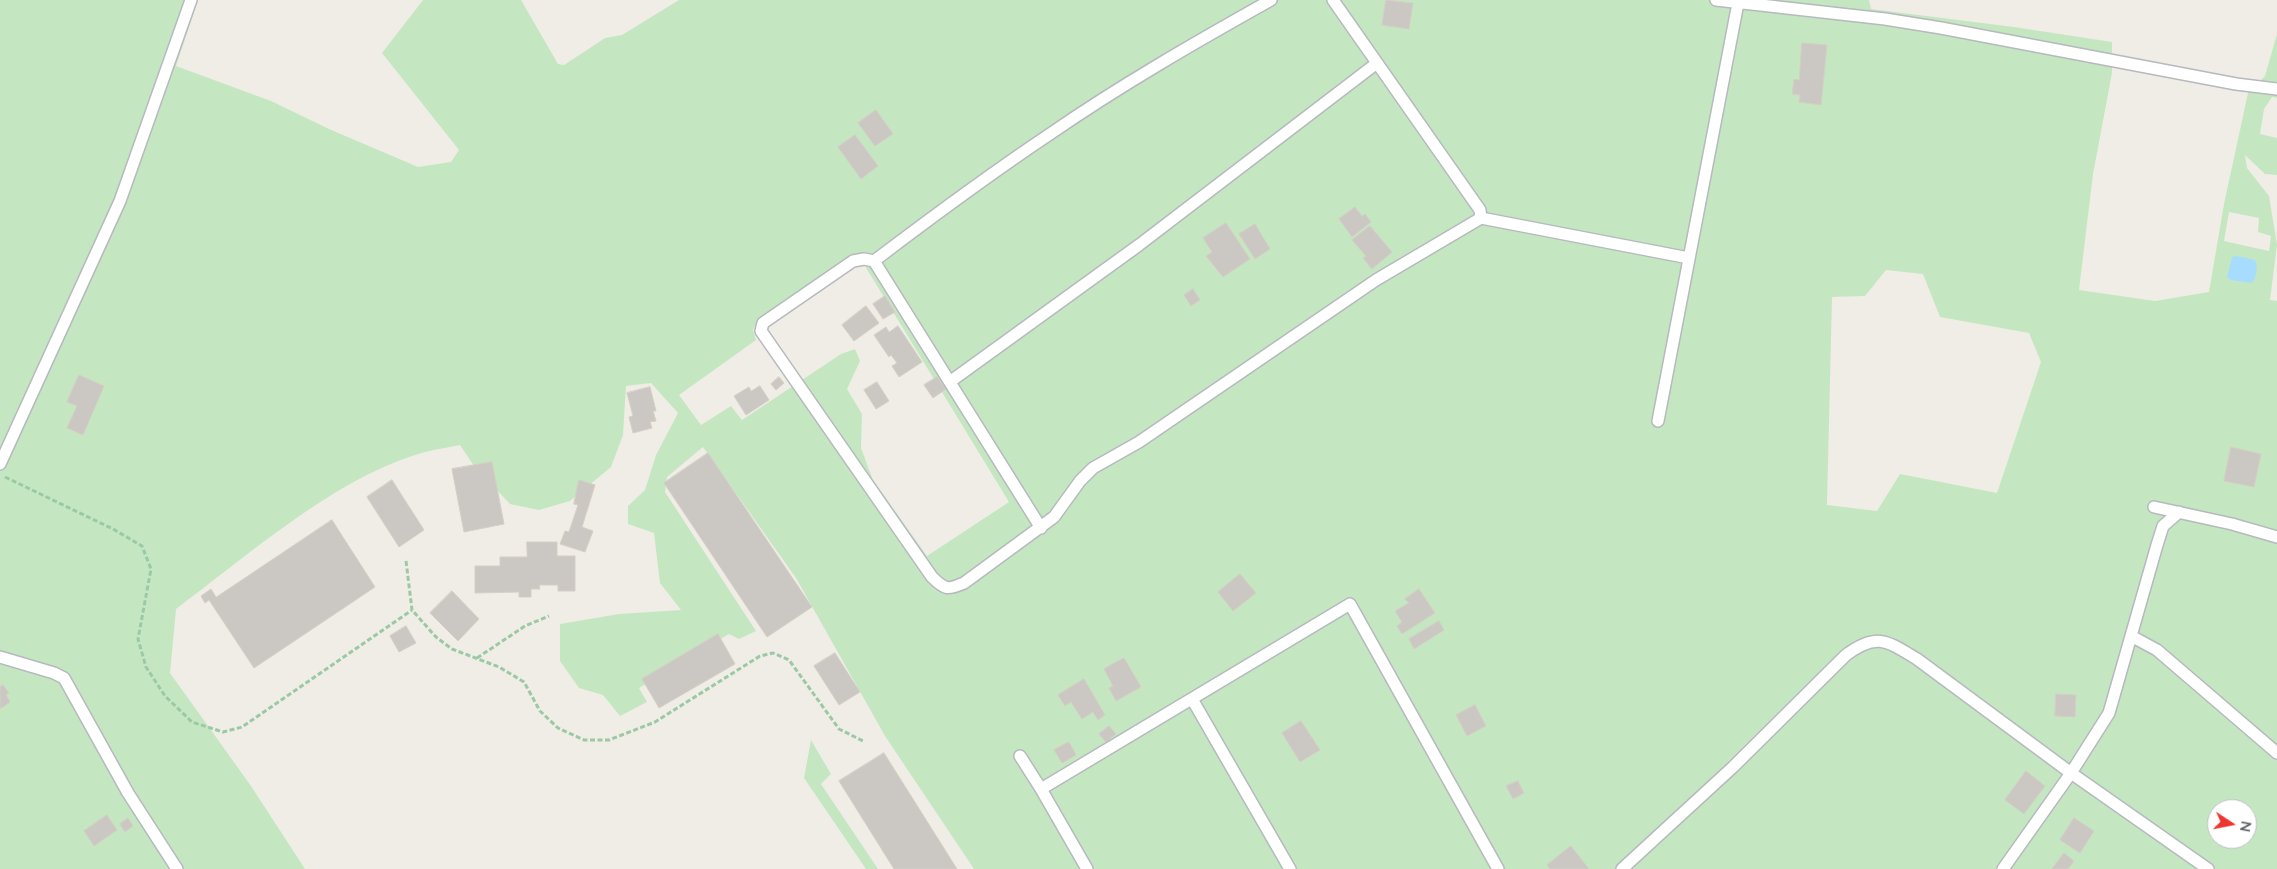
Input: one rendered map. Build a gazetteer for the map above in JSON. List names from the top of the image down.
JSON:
{
  "north": "right"
}
